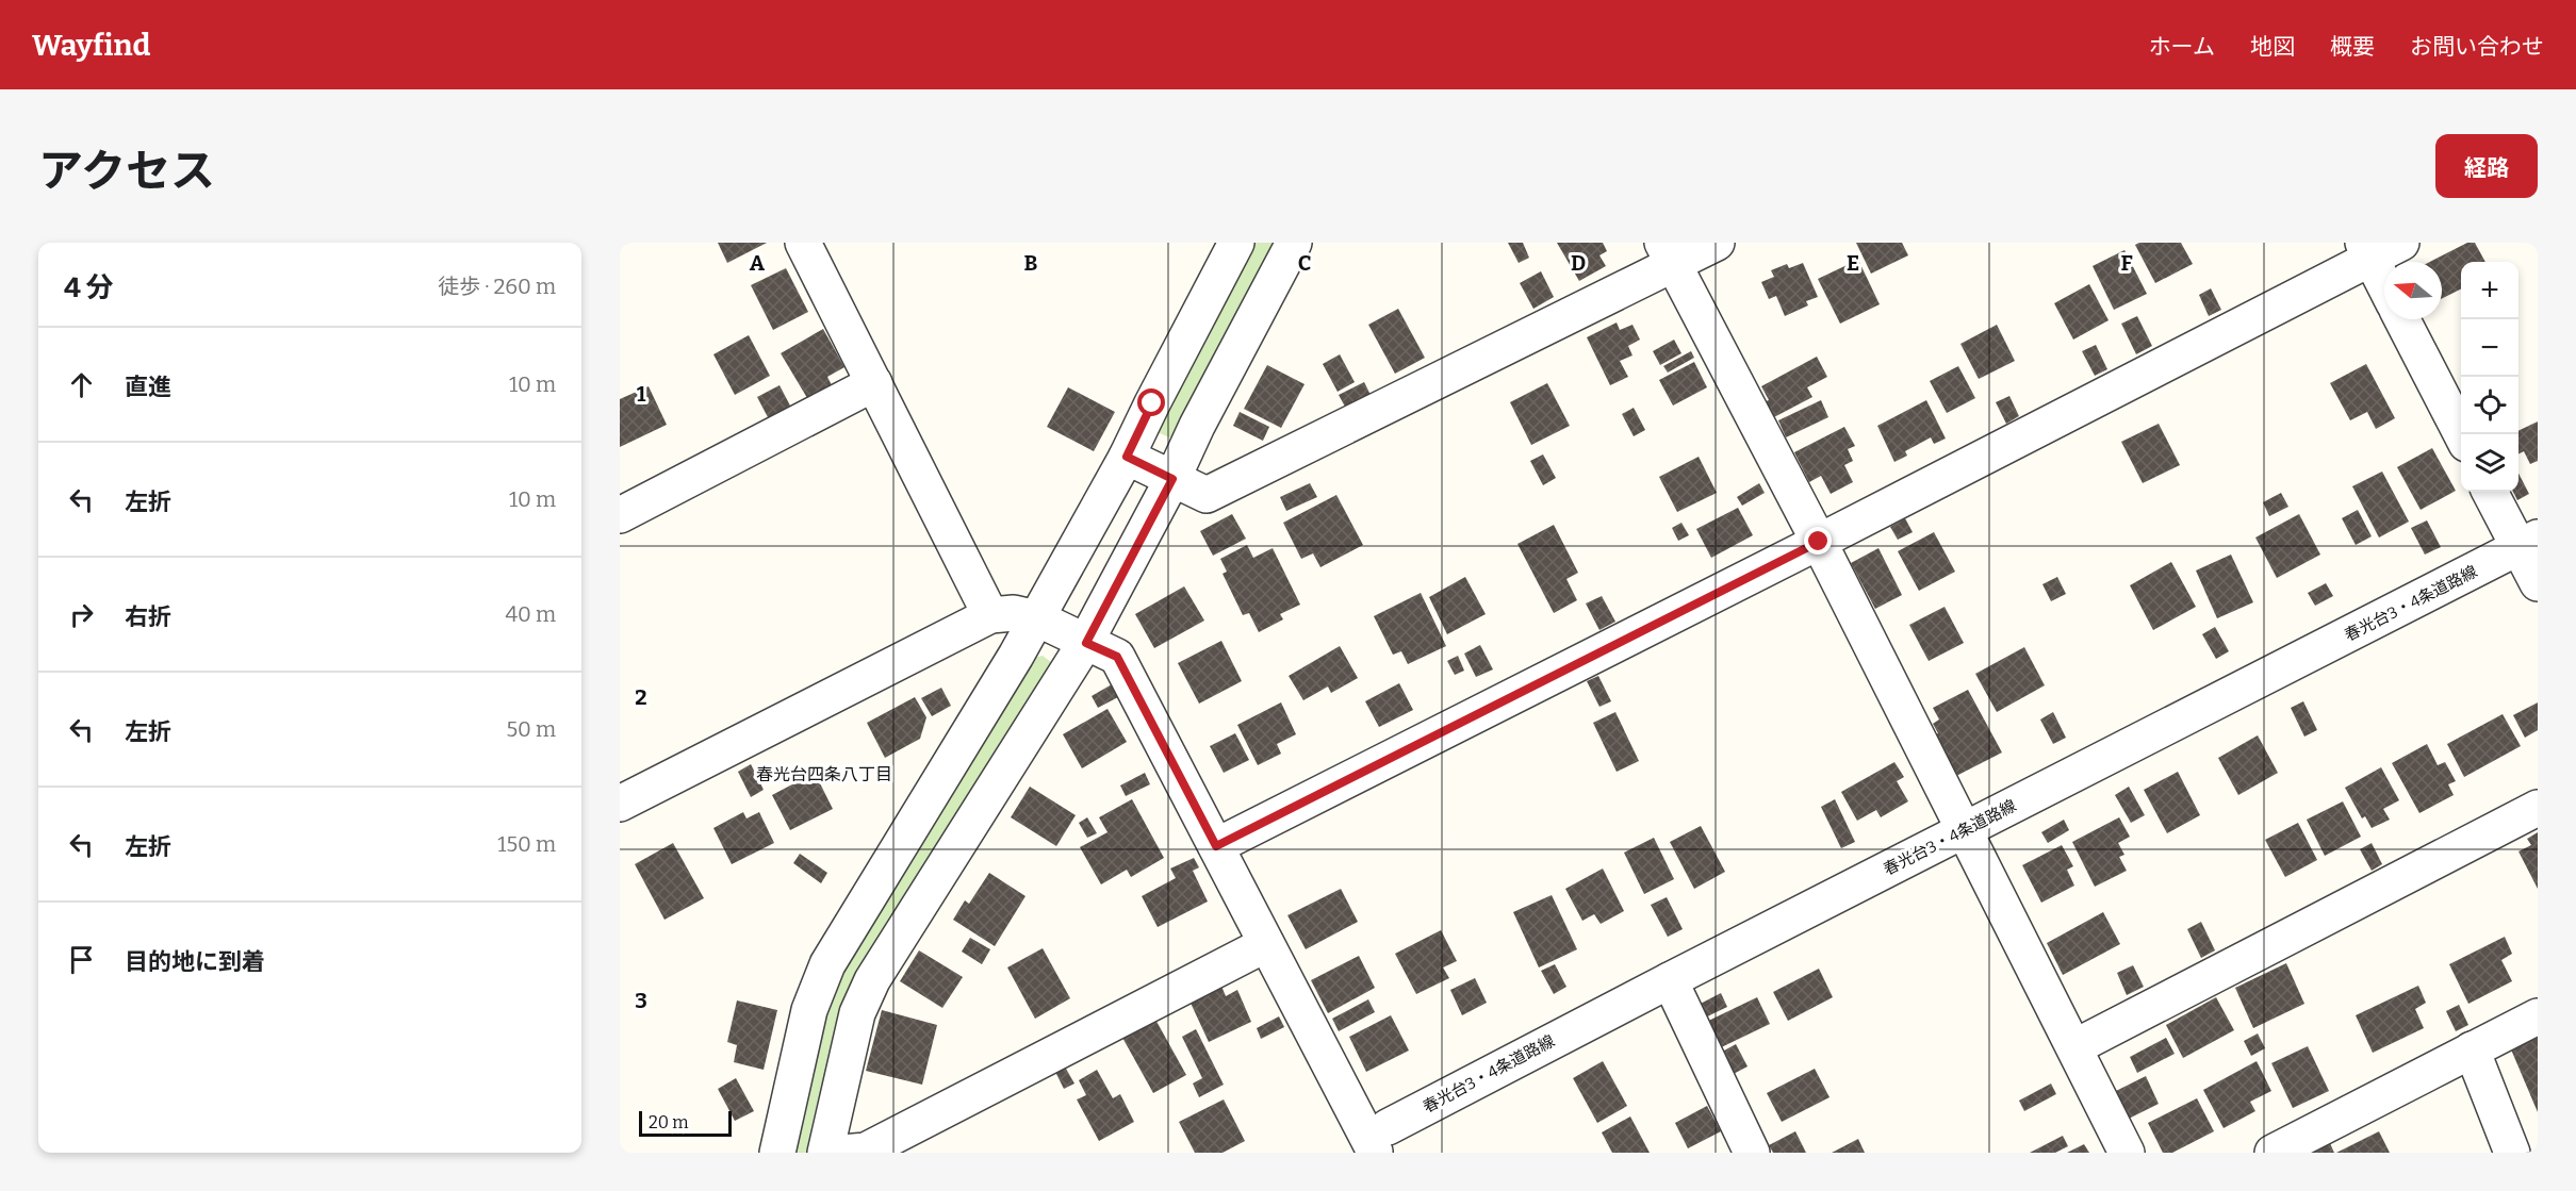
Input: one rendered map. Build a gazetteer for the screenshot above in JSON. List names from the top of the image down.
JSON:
{
  "streets": {
    "street": ["春光台3・4条道路線"]
  },
  "districts": ["春光台四条八丁目"],
  "scale_bar": "20 m",
  "north": "left",
  "page": {
    "header": "Wayfind",
    "nav": [
      "ホーム",
      "地図",
      "概要",
      "お問い合わせ"
    ],
    "title": "アクセス",
    "buttons": "経路",
    "heading": ["4 分", "徒歩 · 260 m"],
    "map_buttons": ["+", "−"],
    "list": [
      ["直進", "10 m"],
      ["左折", "10 m"],
      ["右折", "40 m"],
      ["左折", "50 m"],
      ["左折", "150 m"],
      "目的地に到着"
    ],
    "scale": "20 m"
  },
  "grid": {
    "columns": [
      "A",
      "B",
      "C",
      "D",
      "E",
      "F"
    ],
    "rows": ["1", "2", "3"]
  }
}
